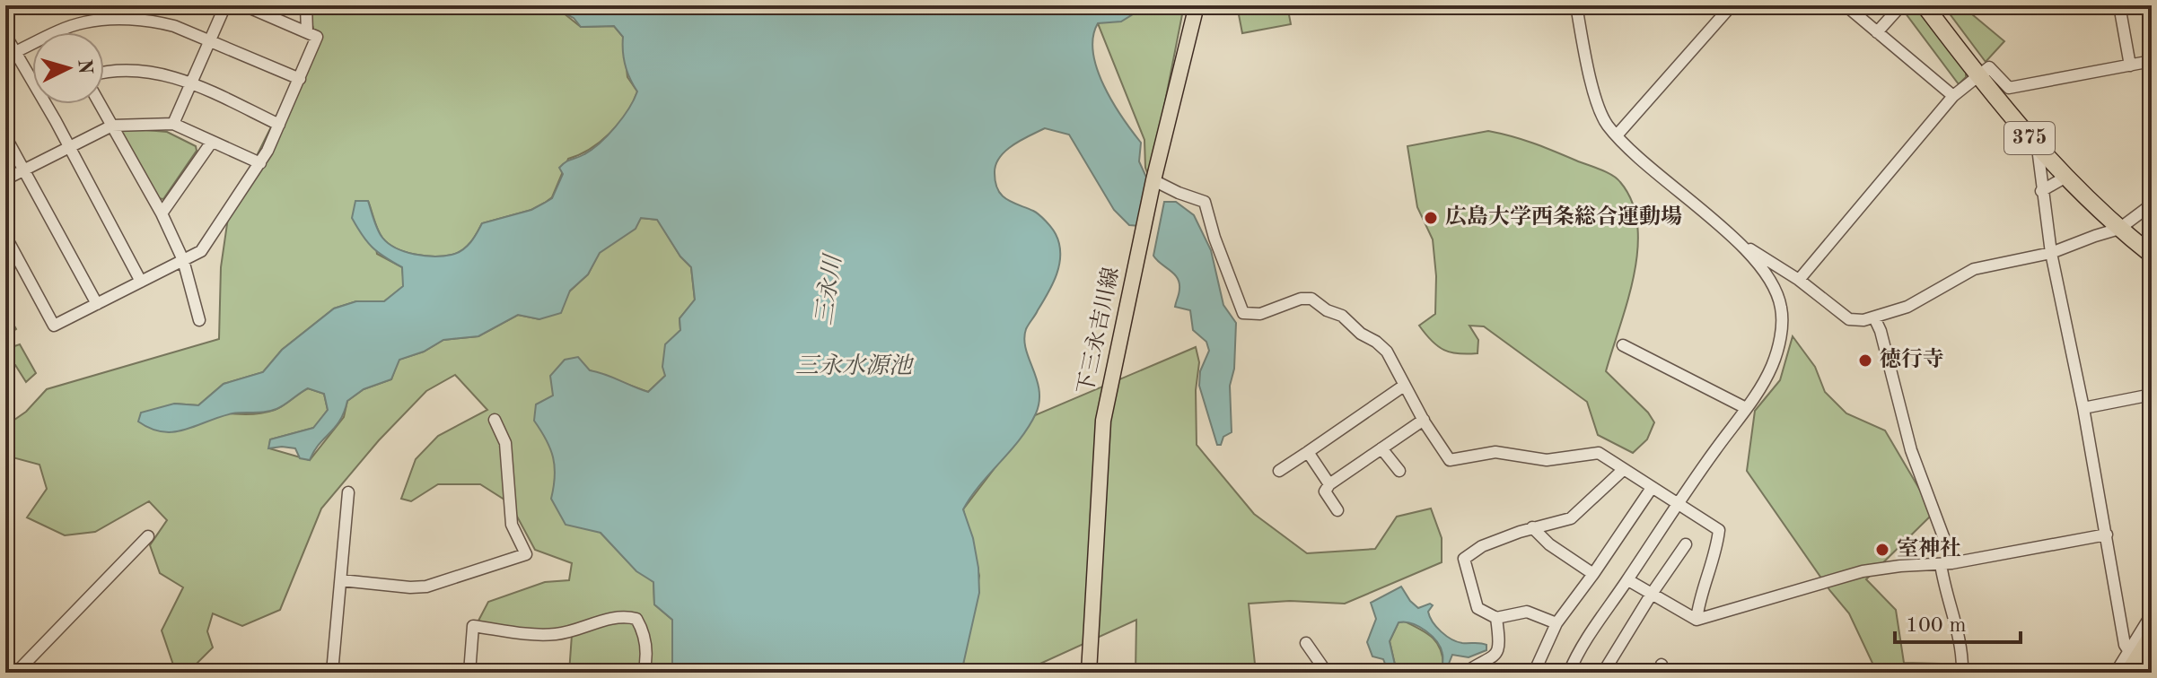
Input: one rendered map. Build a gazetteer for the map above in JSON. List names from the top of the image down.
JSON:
{
  "streets": {
    "highway": ["375"],
    "main road": ["下三永吉川線"]
  },
  "water": ["三永川", "三永水源池"],
  "places": ["広島大学西条総合運動場", "徳行寺", "室神社"],
  "scale_bar": "100 m",
  "north": "right"
}
